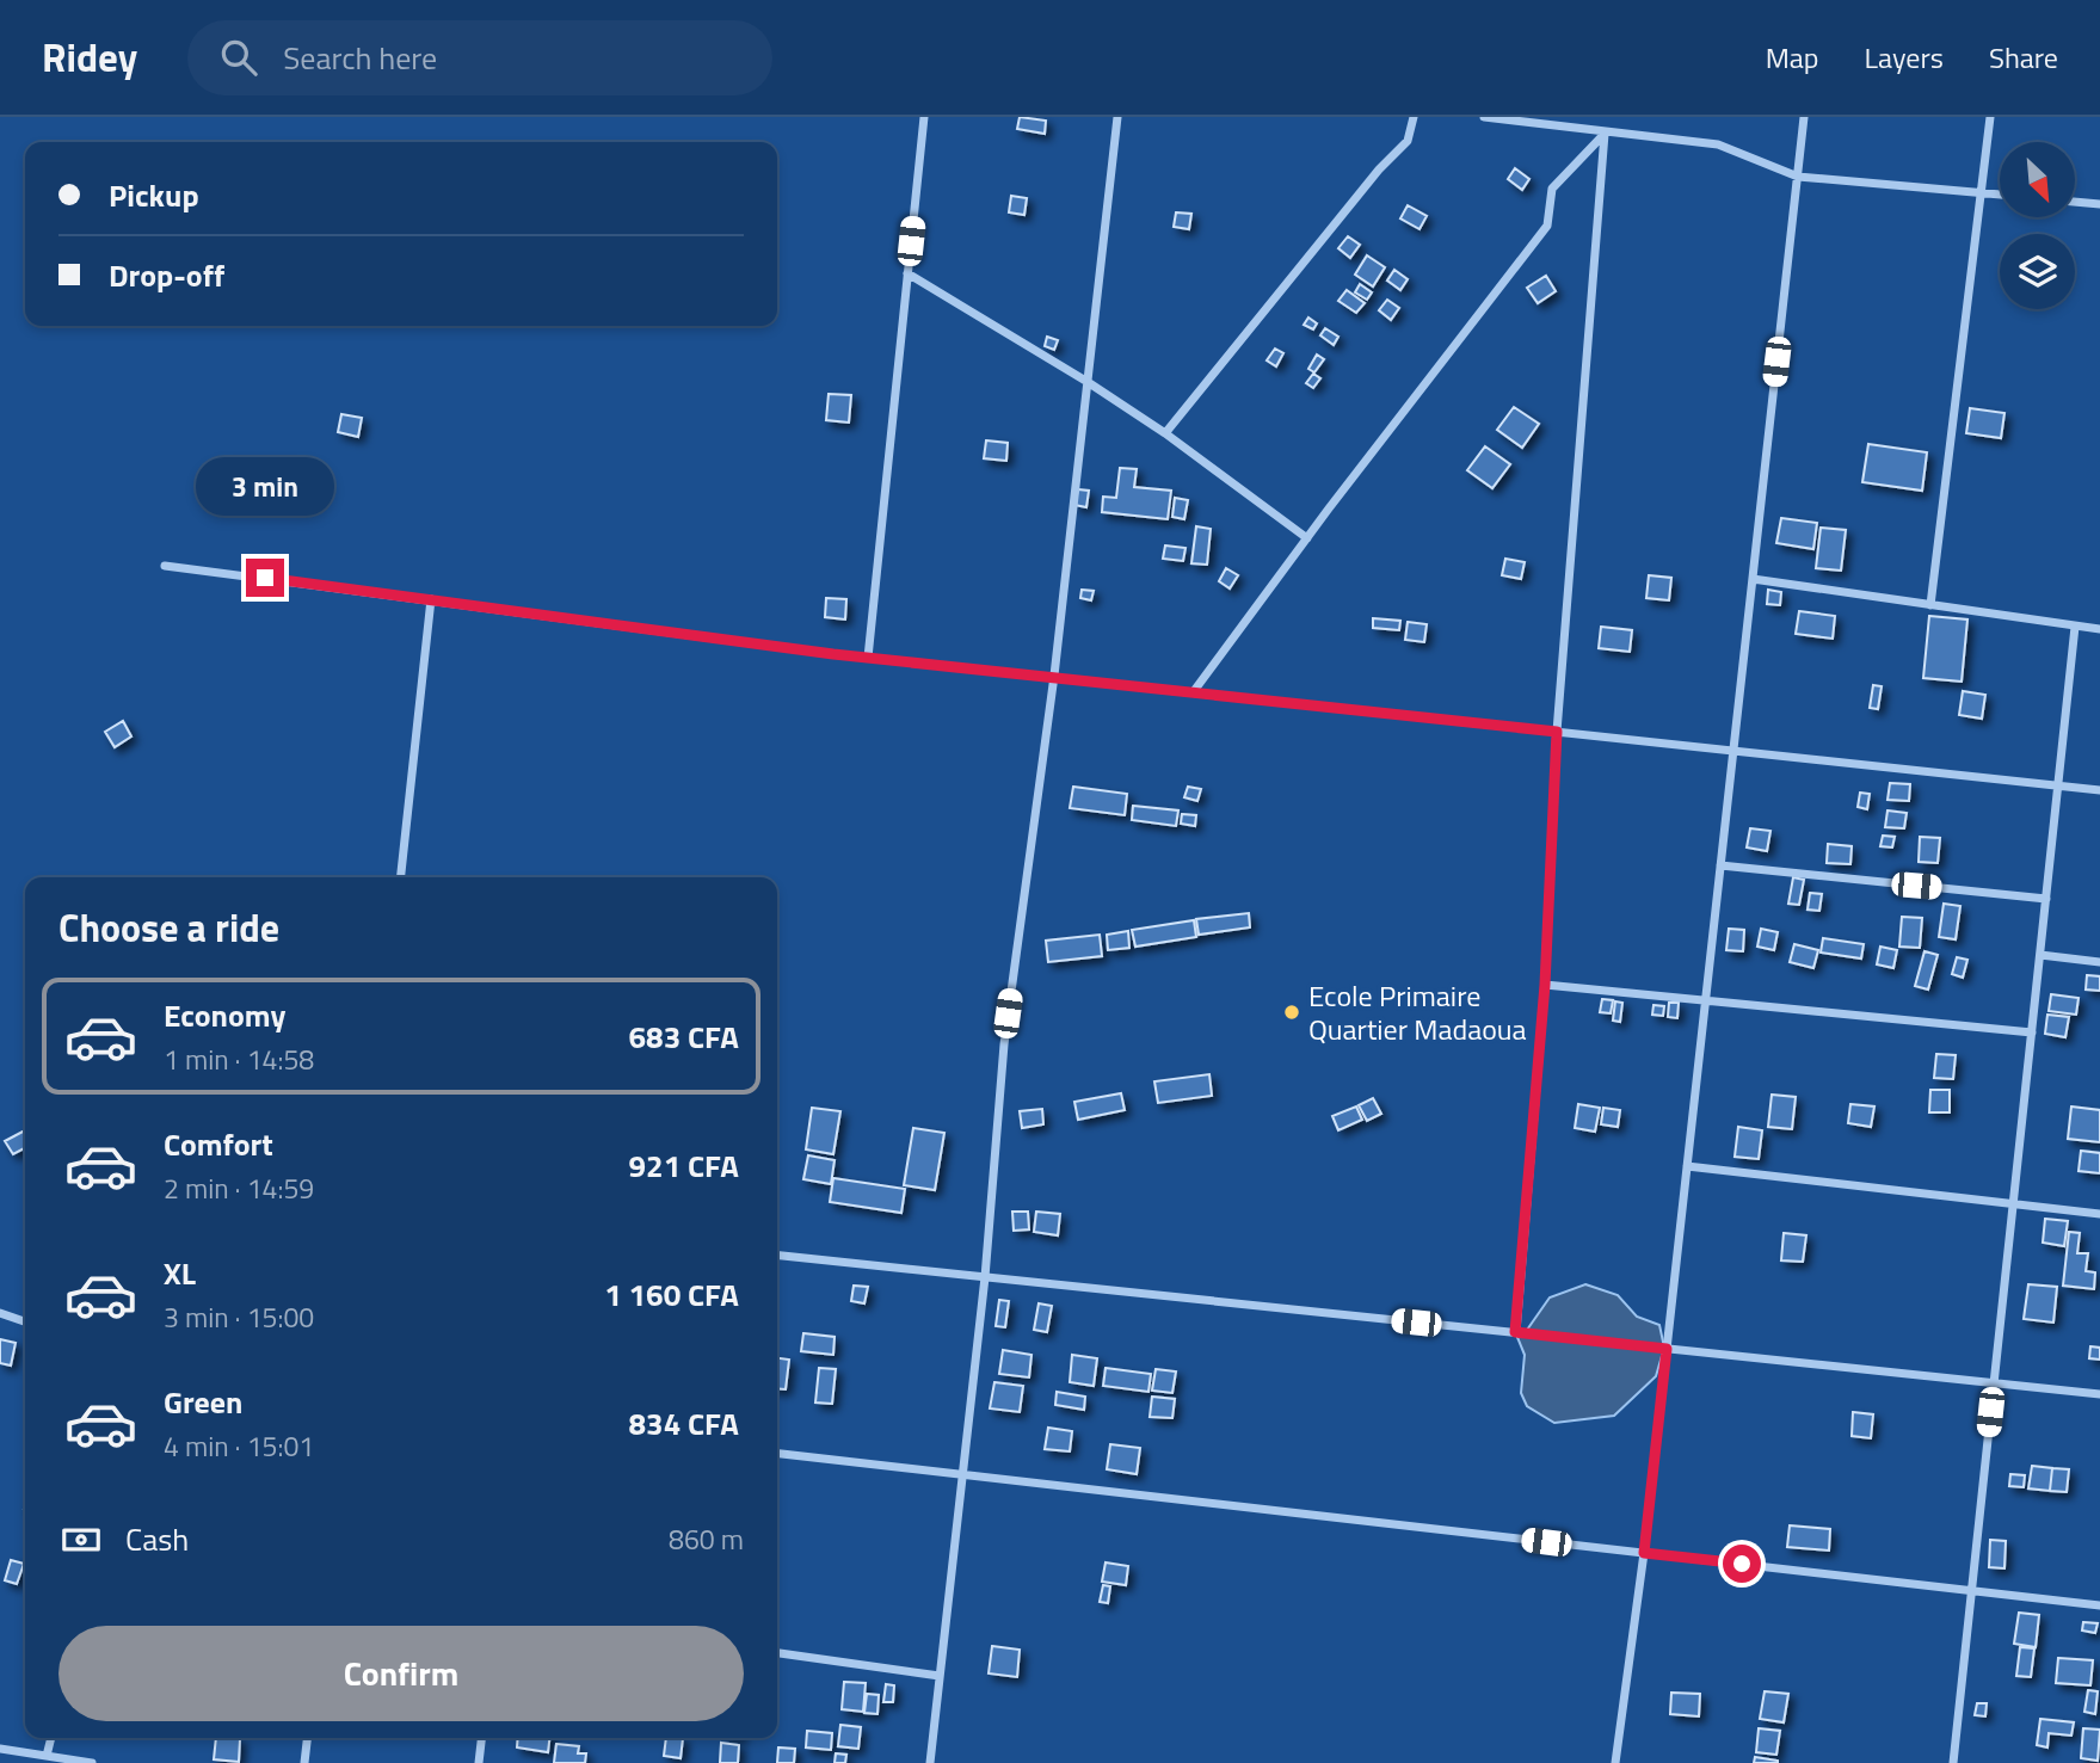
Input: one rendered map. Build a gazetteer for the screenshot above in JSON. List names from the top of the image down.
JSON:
{
  "places": ["Ecole Primaire Quartier Madaoua"],
  "north": "bottom right",
  "page": {
    "header": "Ridey",
    "search": "Search here",
    "nav": ["Map", "Layers", "Share"],
    "banner": ["Pickup", "Drop-off"],
    "bubble": "3 min",
    "heading": "Choose a ride",
    "list": [
      {
        "name": "Economy",
        "note": "1 min · 14:58",
        "value": "683 CFA"
      },
      {
        "name": "Comfort",
        "note": "2 min · 14:59",
        "value": "921 CFA"
      },
      {
        "name": "XL",
        "note": "3 min · 15:00",
        "value": "1 160 CFA"
      },
      {
        "name": "Green",
        "note": "4 min · 15:01",
        "value": "834 CFA"
      }
    ],
    "pay": ["Cash", "860 m"],
    "buttons": "Confirm"
  }
}
